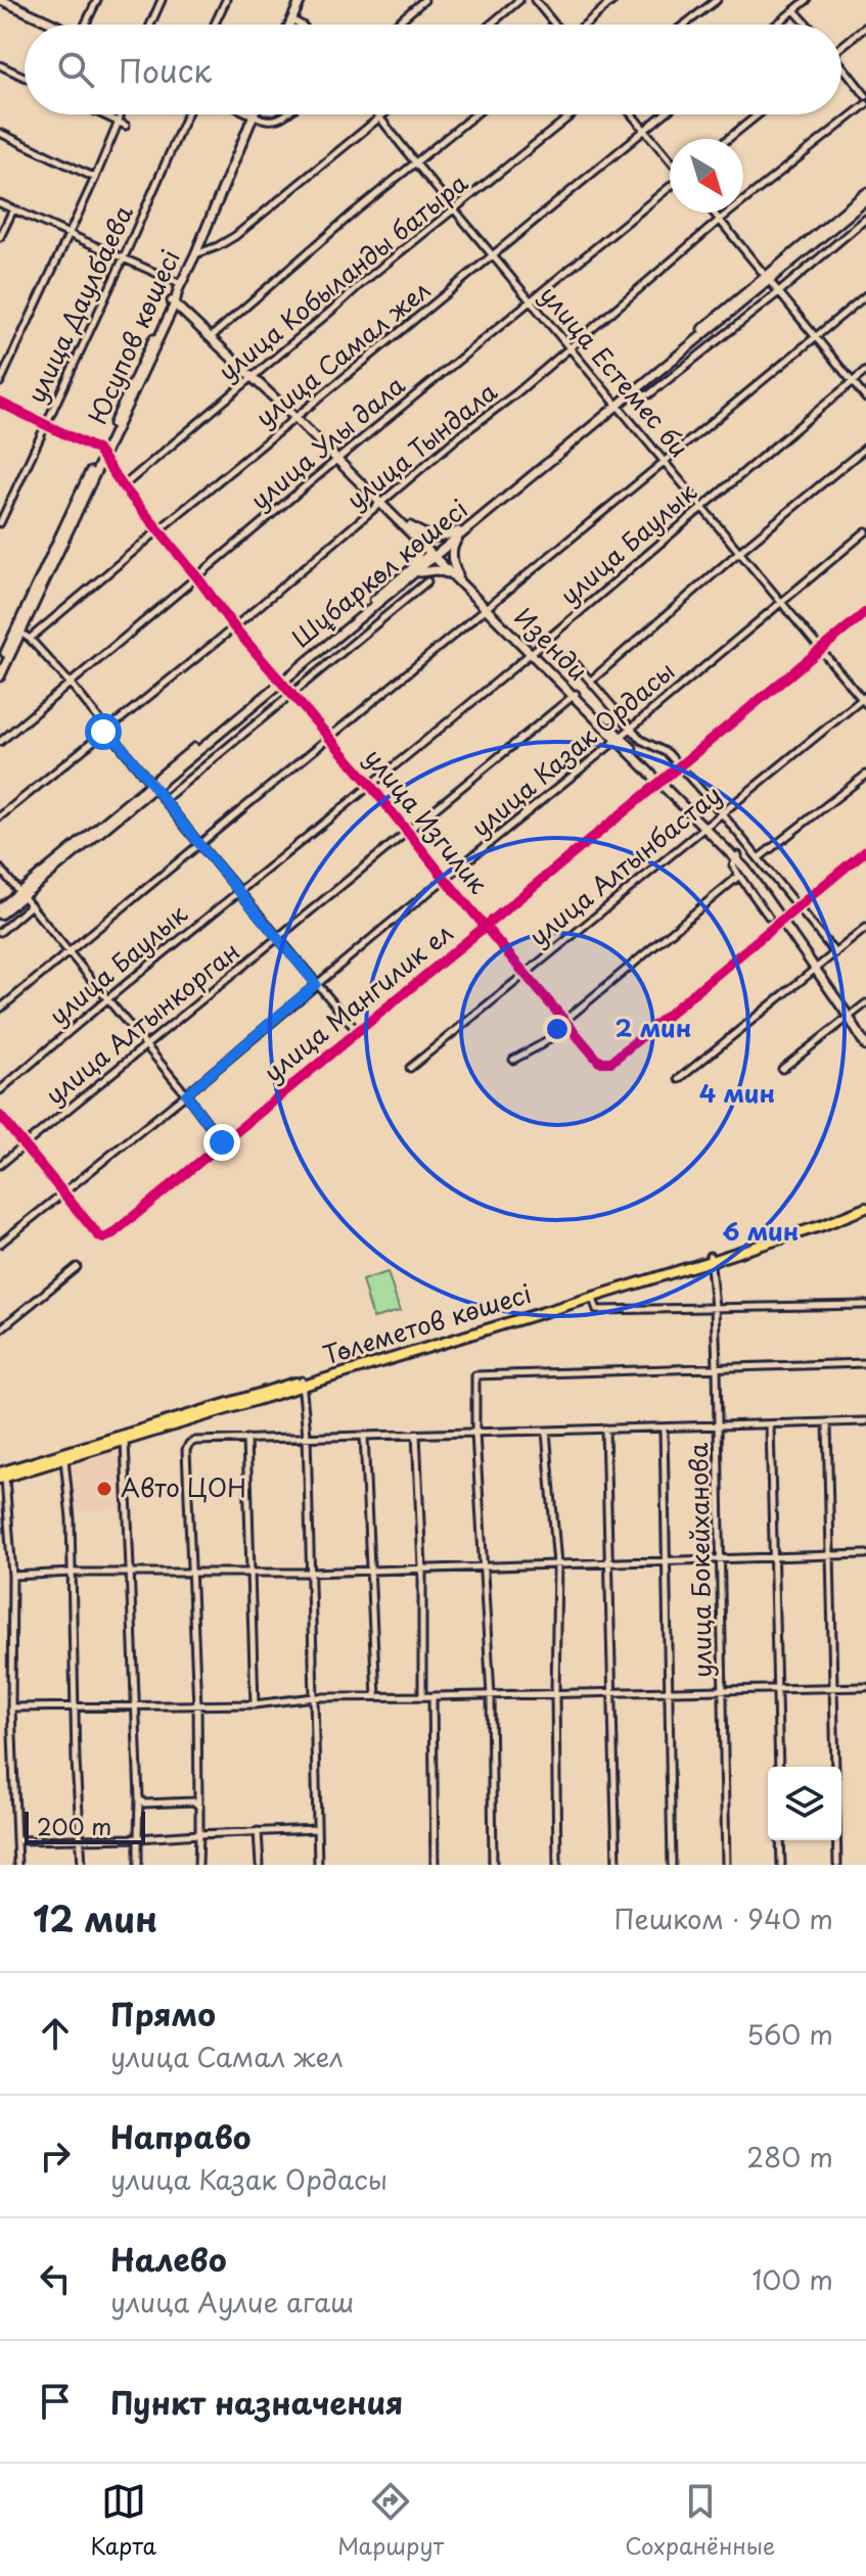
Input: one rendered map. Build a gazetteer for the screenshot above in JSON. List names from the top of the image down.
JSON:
{
  "streets": {
    "main road": ["Төлеметов көшесі"],
    "street": [
      "улица Кобыланды батыра",
      "улица Даулбаева",
      "Юсупов көшесі",
      "улица Самал жел",
      "улица Естемес би",
      "улица Улы дала",
      "улица Тындала",
      "улица Баулык",
      "Шұбаркөл көшесі",
      "Изенди",
      "улица Казак Ордасы",
      "улица Изгилик",
      "улица Алтынбастау",
      "улица Мангилик ел",
      "улица Алтынкорган",
      "улица Бокейханова"
    ]
  },
  "crossings": [
    ["улица Кобыланды батыра", "улица Естемес би"],
    ["улица Кобыланды батыра", "Изенди"],
    ["улица Кобыланды батыра", "улица Изгилик"],
    ["Юсупов көшесі", "Изенди"],
    ["Юсупов көшесі", "улица Изгилик"],
    ["улица Самал жел", "улица Естемес би"],
    ["улица Самал жел", "Изенди"],
    ["улица Самал жел", "улица Изгилик"],
    ["улица Естемес би", "улица Улы дала"],
    ["улица Естемес би", "улица Тындала"],
    ["улица Естемес би", "улица Баулык"],
    ["улица Естемес би", "Шұбаркөл көшесі"],
    ["улица Естемес би", "улица Казак Ордасы"],
    ["улица Естемес би", "улица Алтынбастау"],
    ["улица Естемес би", "улица Мангилик ел"],
    ["улица Улы дала", "Изенди"],
    ["улица Улы дала", "улица Изгилик"],
    ["улица Тындала", "Изенди"],
    ["улица Тындала", "улица Изгилик"],
    ["улица Баулык", "Изенди"],
    ["улица Баулык", "улица Изгилик"],
    ["Шұбаркөл көшесі", "Изенди"],
    ["Шұбаркөл көшесі", "улица Изгилик"],
    ["Изенди", "улица Казак Ордасы"],
    ["Изенди", "улица Изгилик"],
    ["Изенди", "улица Алтынбастау"],
    ["Изенди", "улица Мангилик ел"],
    ["Изенди", "улица Алтынкорган"],
    ["улица Казак Ордасы", "улица Изгилик"],
    ["улица Казак Ордасы", "улица Мангилик ел"],
    ["улица Изгилик", "улица Алтынбастау"],
    ["улица Изгилик", "улица Мангилик ел"],
    ["улица Изгилик", "улица Алтынкорган"],
    ["Төлеметов көшесі", "улица Бокейханова"]
  ],
  "places": ["Авто ЦОН"],
  "scale_bar": "200 m",
  "north": "bottom right",
  "page": {
    "search": "Поиск",
    "scale": "200 m",
    "heading": ["12 мин", "Пешком · 940 m"],
    "list": [
      ["Прямо", "улица Самал жел", "560 m"],
      ["Направо", "улица Казак Ордасы", "280 m"],
      ["Налево", "улица Аулие агаш", "100 m"],
      "Пункт назначения"
    ],
    "nav": ["Карта", "Маршрут", "Сохранённые"]
  },
  "rings": ["2 мин", "4 мин", "6 мин"]
}
